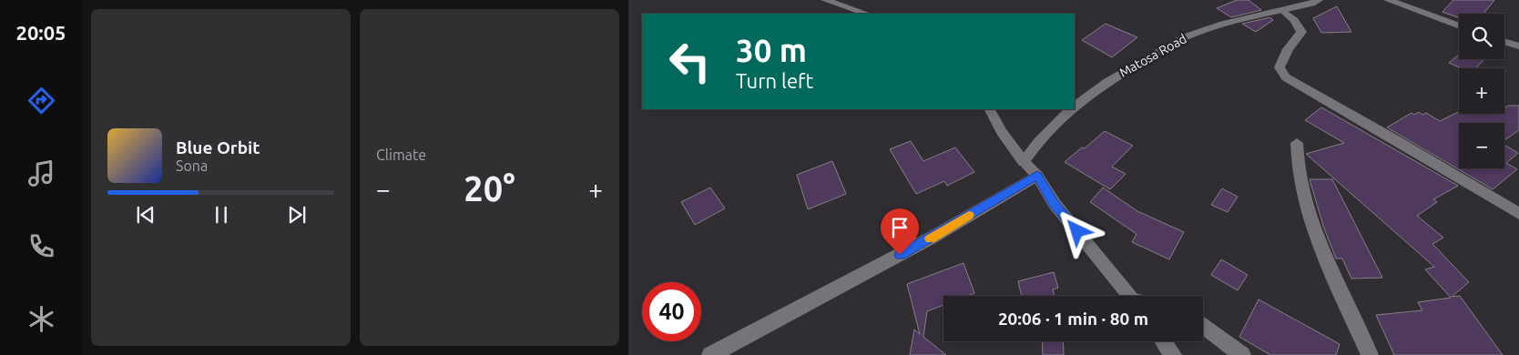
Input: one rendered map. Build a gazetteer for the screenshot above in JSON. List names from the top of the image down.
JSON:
{
  "streets": {
    "street": ["Matosa Road"]
  },
  "page": {
    "tabs": "20:05",
    "tile": "Climate",
    "map_buttons": ["+", "−"],
    "turn": ["30 m", "Turn left"],
    "song": ["Blue Orbit", "Sona"],
    "heat": ["−", "20°", "+"],
    "limit": "40",
    "trip": "20:06 · 1 min · 80 m"
  }
}
